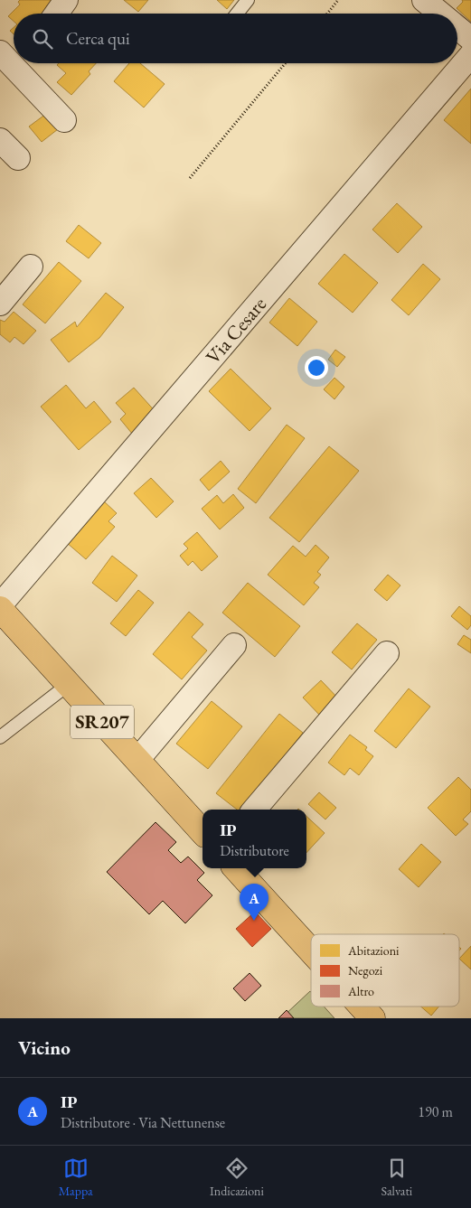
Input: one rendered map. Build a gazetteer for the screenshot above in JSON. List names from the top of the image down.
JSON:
{
  "streets": {
    "main road": ["SR207"],
    "street": ["Via Cesare"]
  },
  "legend": ["Abitazioni", "Negozi", "Altro"],
  "page": {
    "search": "Cerca qui",
    "popup": ["IP", "Distributore"],
    "pins": "A",
    "heading": "Vicino",
    "list": [
      {
        "mark": "A",
        "name": "IP",
        "note": "Distributore · Via Nettunense",
        "value": "190 m"
      }
    ],
    "nav": ["Mappa", "Indicazioni", "Salvati"]
  }
}
